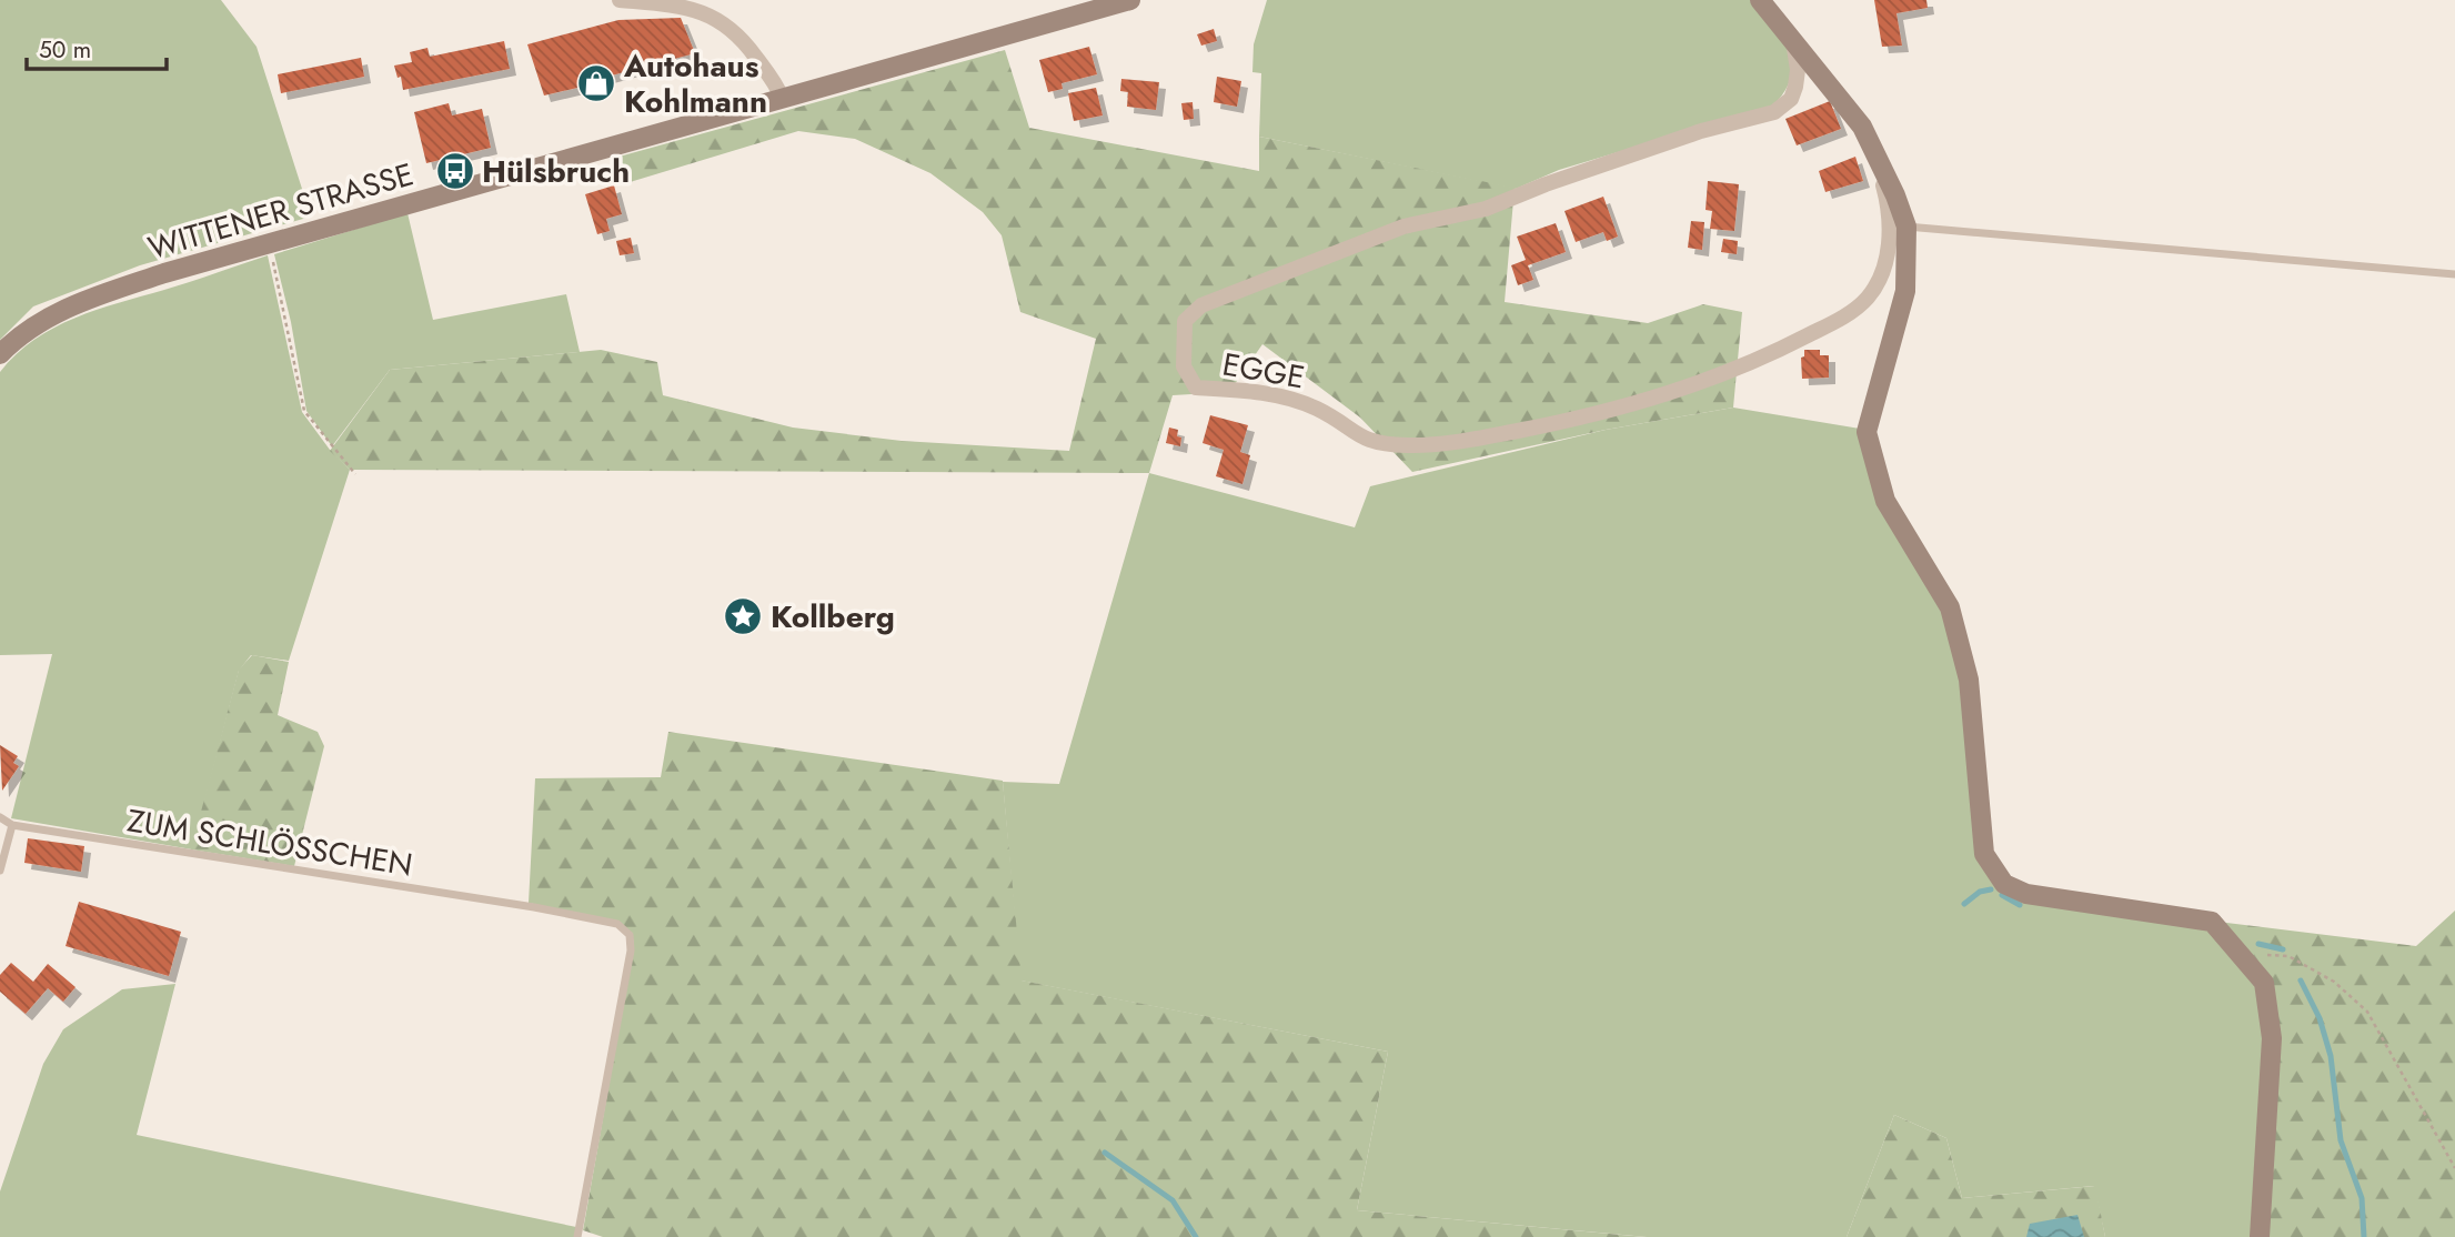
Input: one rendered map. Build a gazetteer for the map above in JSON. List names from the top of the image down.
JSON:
{
  "streets": {
    "street": ["WITTENER STRASSE", "EGGE"],
    "lane": ["ZUM SCHLÖSSCHEN"]
  },
  "places": {
    "shop": ["Autohaus Kohlmann"],
    "bus stop": ["Hülsbruch"],
    "place": ["Kollberg"]
  },
  "scale_bar": "50 m"
}
